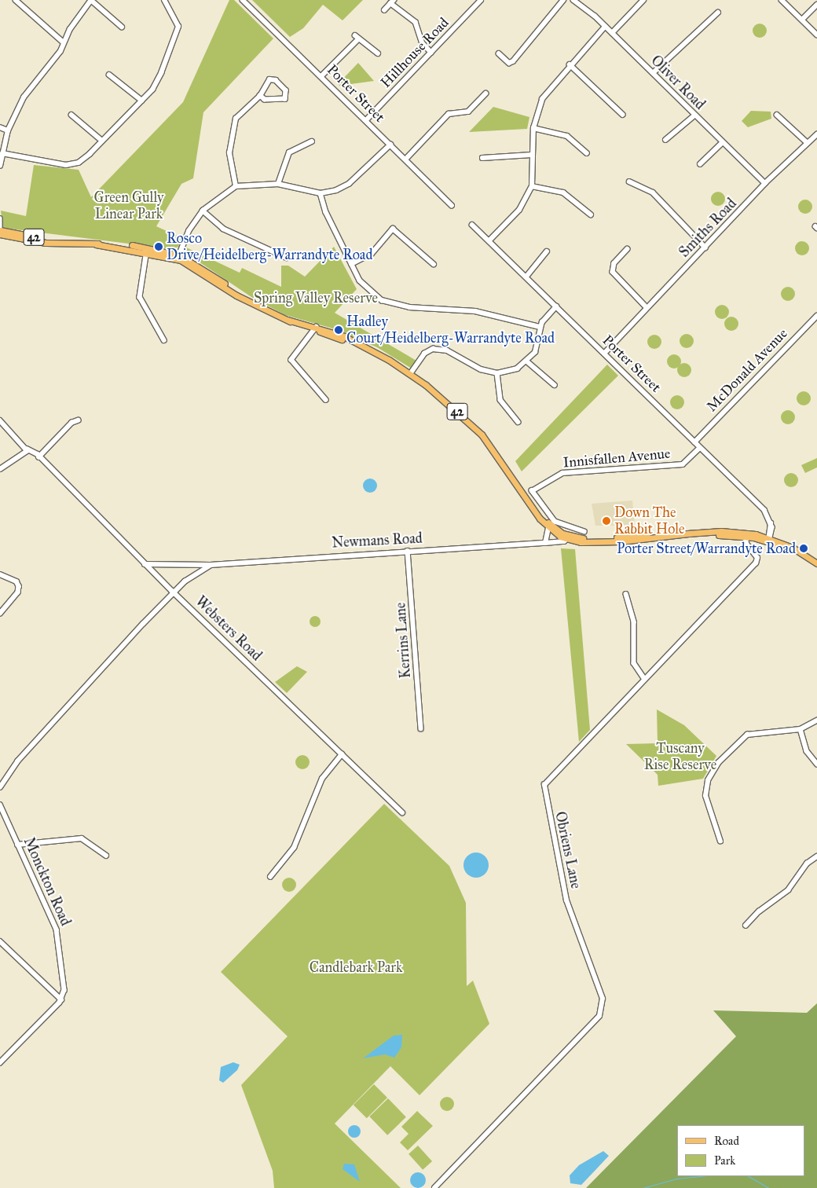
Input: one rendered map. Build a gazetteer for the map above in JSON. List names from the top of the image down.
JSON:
{
  "streets": {
    "main road": ["42", "Newmans Road"],
    "street": [
      "Hillhouse Road",
      "Oliver Road",
      "Porter Street",
      "Smiths Road",
      "McDonald Avenue",
      "Innisfallen Avenue",
      "Websters Road",
      "Kerrins Lane",
      "Obriens Lane",
      "Monckton Road"
    ]
  },
  "crossings": [
    ["Hillhouse Road", "Porter Street"],
    ["Oliver Road", "Smiths Road"],
    ["Porter Street", "Smiths Road"],
    ["Porter Street", "42"],
    ["Porter Street", "McDonald Avenue"],
    ["Porter Street", "Innisfallen Avenue"],
    ["Porter Street", "Newmans Road"],
    ["42", "Newmans Road"],
    ["Newmans Road", "Websters Road"],
    ["Newmans Road", "Kerrins Lane"],
    ["Newmans Road", "Obriens Lane"]
  ],
  "parks": [
    "Green Gully Linear Park",
    "Spring Valley Reserve",
    "Tuscany Rise Reserve",
    "Candlebark Park"
  ],
  "places": [
    "Rosco Drive/Heidelberg-Warrandyte Road",
    "Hadley Court/Heidelberg-Warrandyte Road",
    "Down The Rabbit Hole",
    "Porter Street/Warrandyte Road"
  ],
  "legend": ["Road", "Park"]
}
